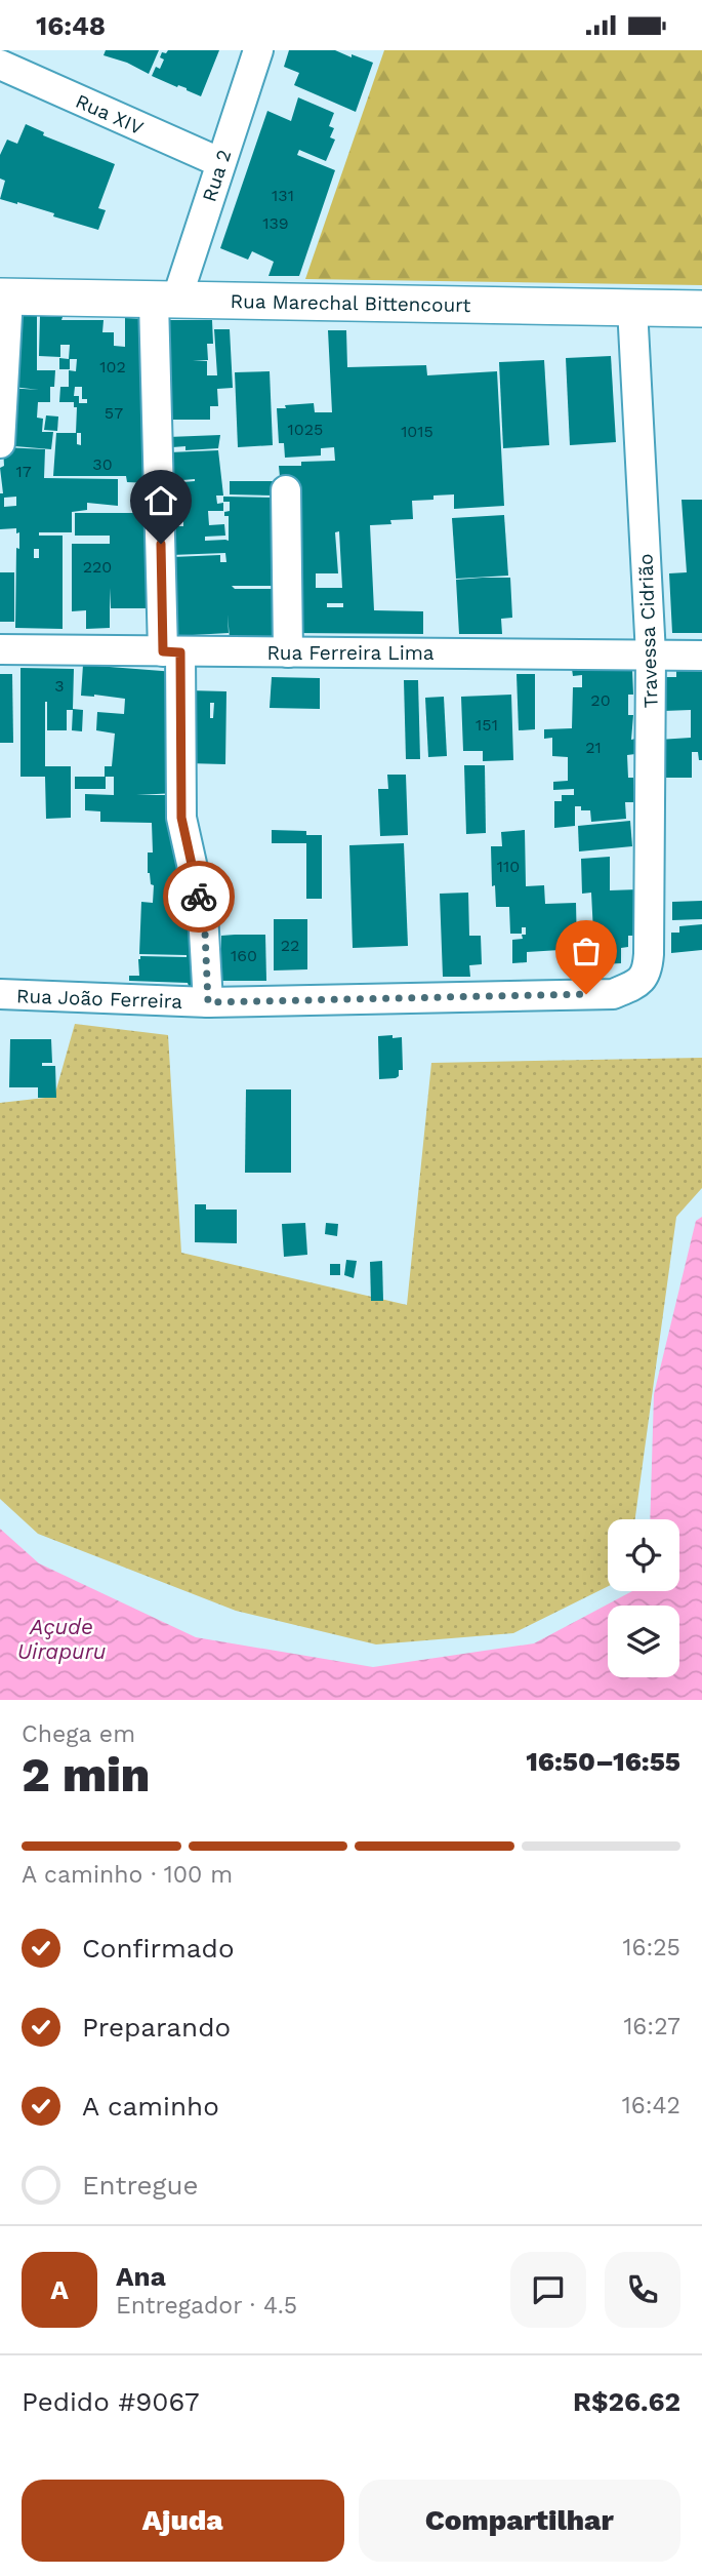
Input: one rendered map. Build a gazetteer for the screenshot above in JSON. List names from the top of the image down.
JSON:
{
  "streets": {
    "main road": ["Rua Marechal Bittencourt"],
    "street": [
      "Rua XIV",
      "Rua 2",
      "Travessa Cidrião",
      "Rua Ferreira Lima",
      "Rua João Ferreira"
    ]
  },
  "crossings": [
    ["Rua XIV", "Rua 2"],
    ["Rua 2", "Rua Marechal Bittencourt"],
    ["Rua 2", "Rua Ferreira Lima"],
    ["Rua 2", "Rua João Ferreira"],
    ["Rua Marechal Bittencourt", "Travessa Cidrião"],
    ["Travessa Cidrião", "Rua Ferreira Lima"],
    ["Travessa Cidrião", "Rua João Ferreira"]
  ],
  "water": ["Açude Uirapuru"],
  "house_numbers": [
    "131",
    "139",
    "102",
    "57",
    "1025",
    "1015",
    "30",
    "17",
    "220",
    "3",
    "20",
    "151",
    "21",
    "110",
    "22",
    "160"
  ],
  "page": {
    "status": "16:48",
    "heading": ["2 min", "Chega em", "16:50–16:55"],
    "panel": [
      "Ana",
      "Entregador · 4.5",
      "Pedido #9067",
      "R$26.62"
    ],
    "bar": "A caminho · 100 m",
    "list": [
      ["Confirmado", "16:25"],
      ["Preparando", "16:27"],
      ["A caminho", "16:42"],
      "Entregue"
    ],
    "round": "A",
    "buttons": ["Ajuda", "Compartilhar"]
  }
}
